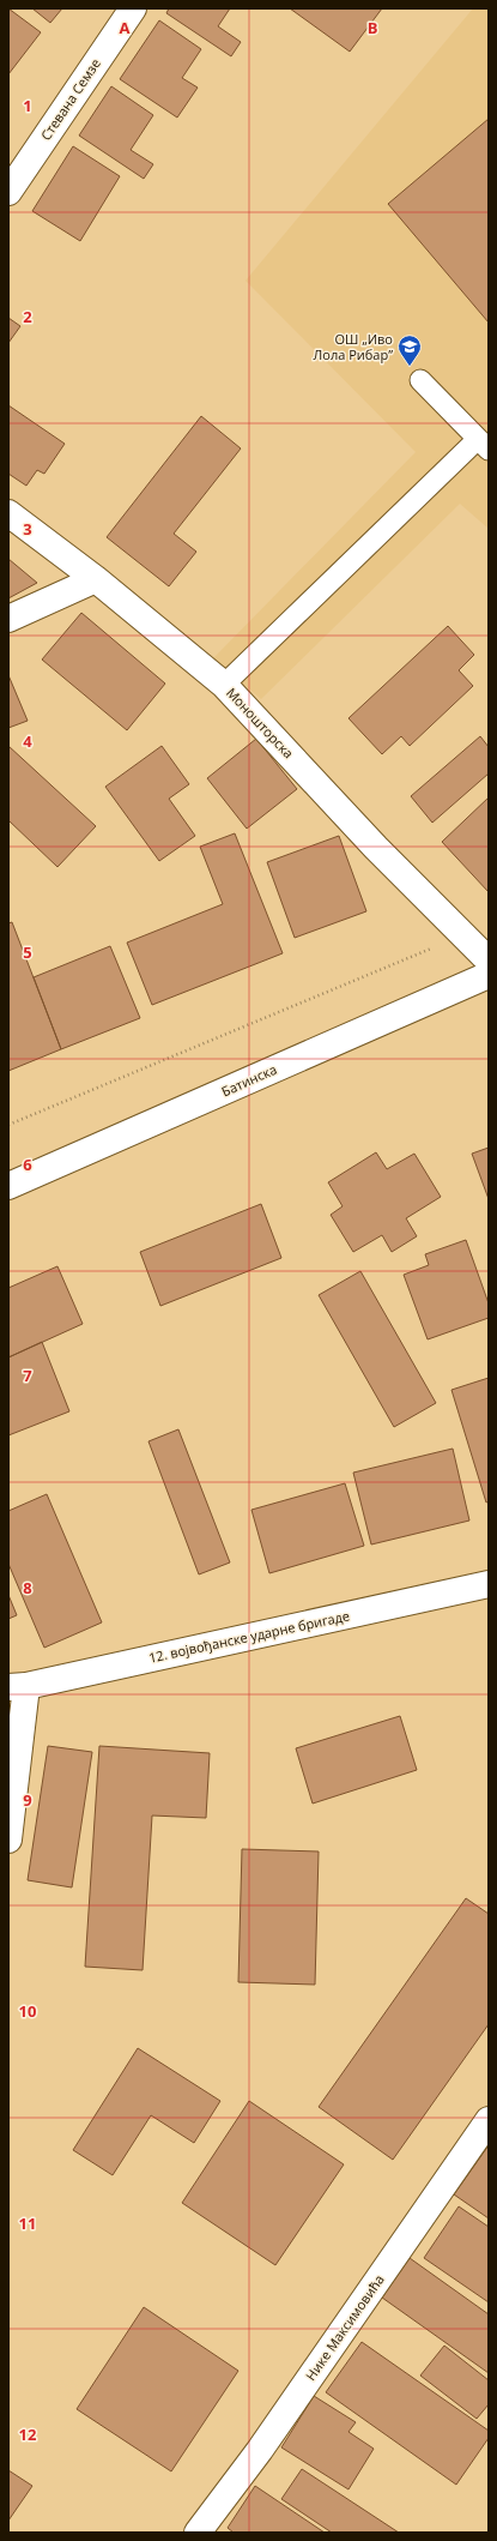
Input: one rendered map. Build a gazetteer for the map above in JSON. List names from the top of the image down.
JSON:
{
  "streets": {
    "street": [
      "Стевана Семзе",
      "Моношторска",
      "Батинска",
      "12. војвођанске ударне бригаде",
      "Нике Максимовића"
    ]
  },
  "places": {
    "school or university": ["ОШ „Иво Лола Рибар”"]
  },
  "grid": {
    "columns": ["A", "B"],
    "rows": [
      "1",
      "2",
      "3",
      "4",
      "5",
      "6",
      "7",
      "8",
      "9",
      "10",
      "11",
      "12"
    ]
  }
}
